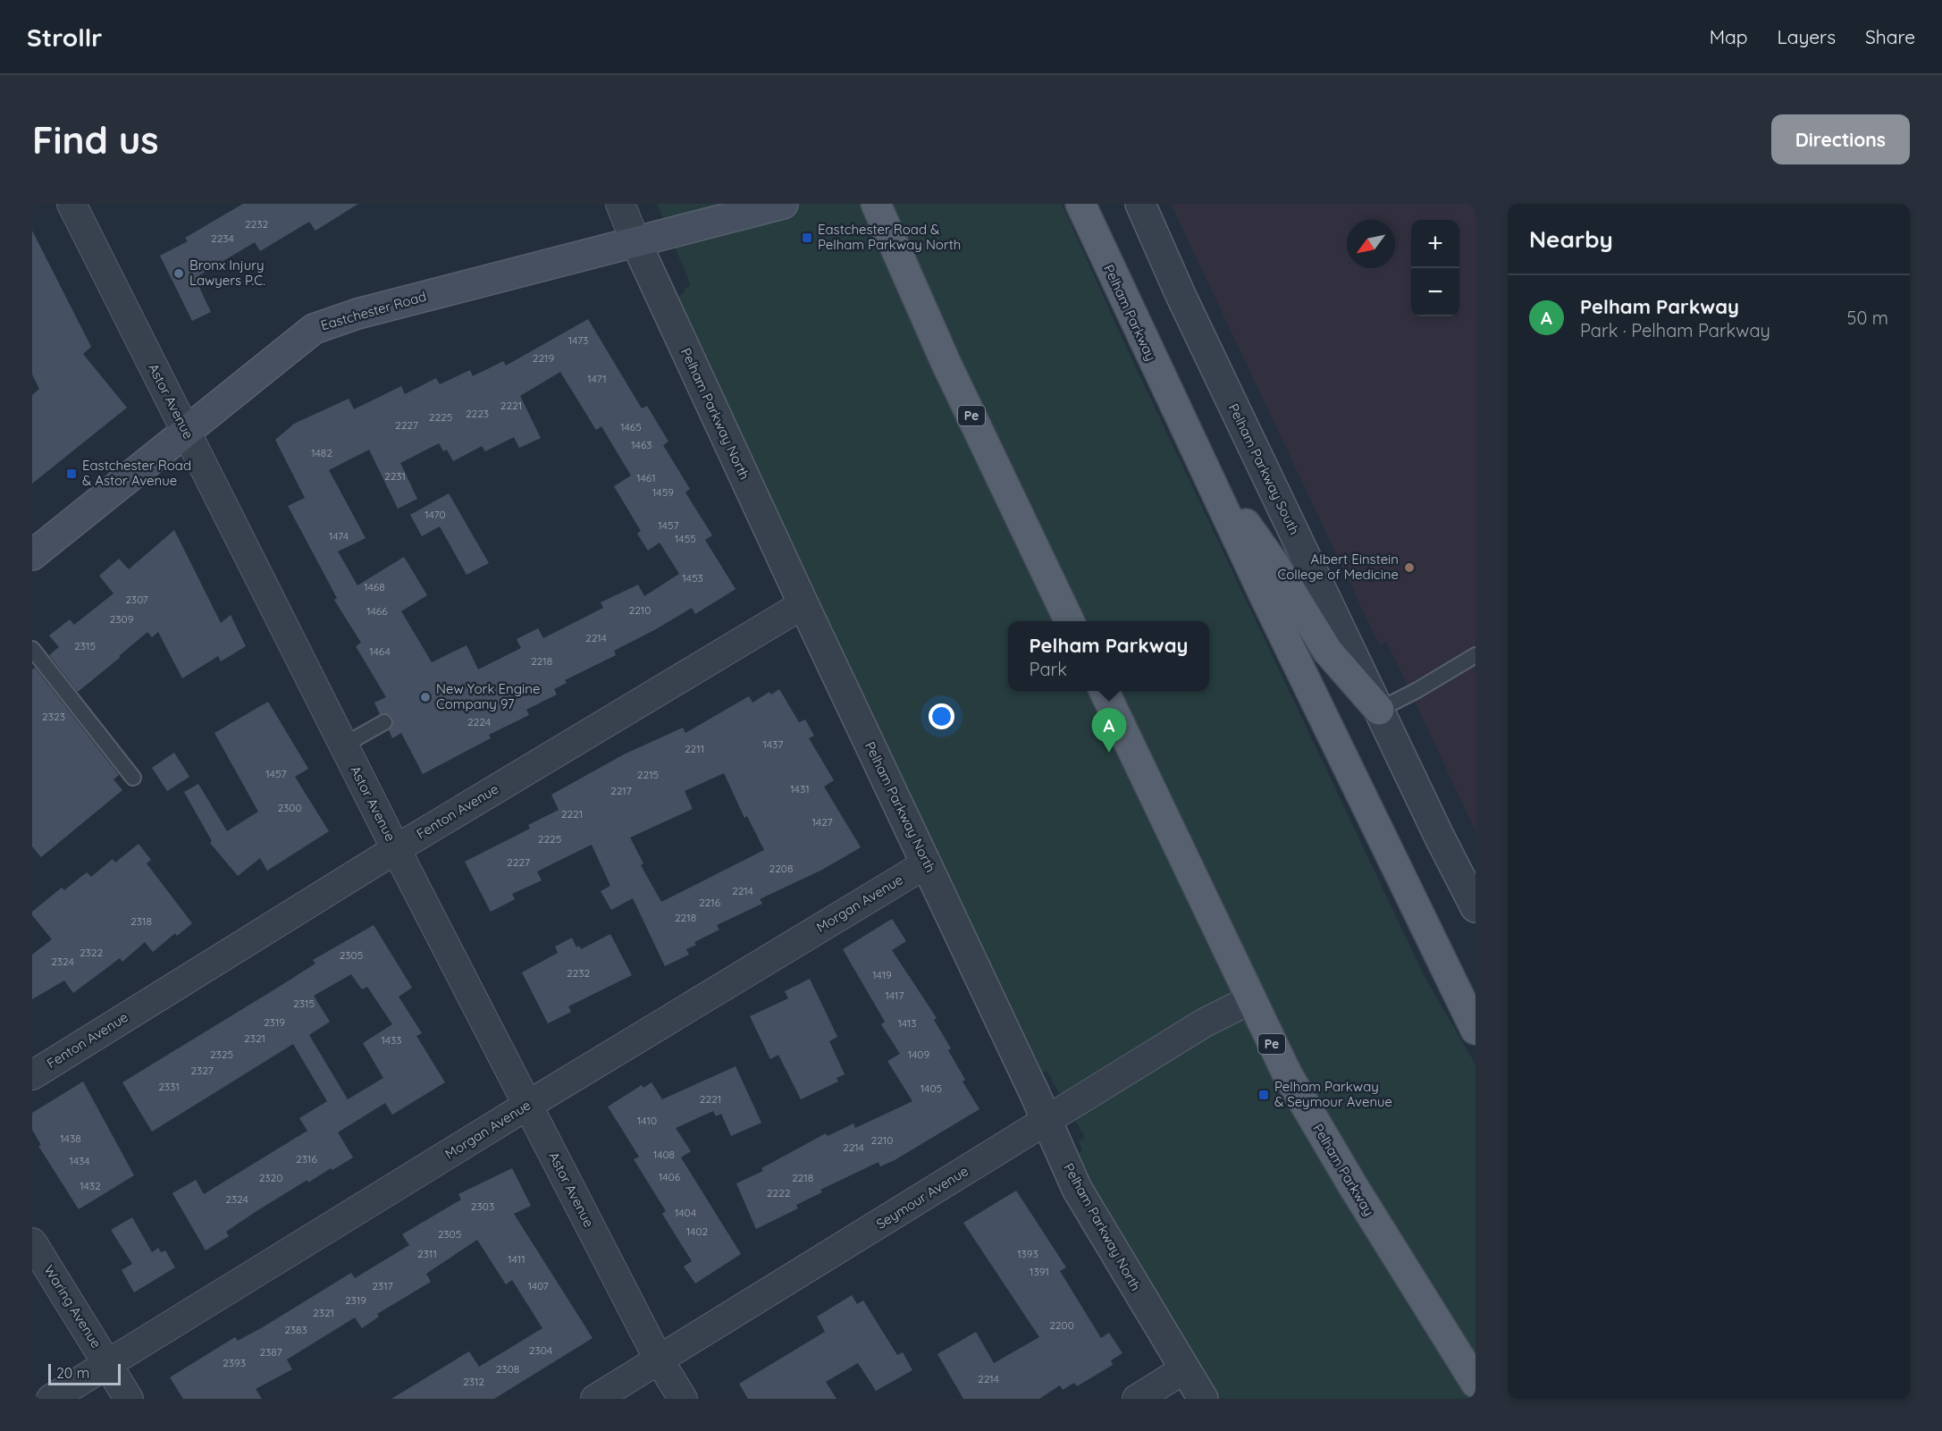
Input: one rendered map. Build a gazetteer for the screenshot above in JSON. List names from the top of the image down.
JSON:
{
  "streets": {
    "main road": ["Eastchester Road", "Pelham Parkway", "Pe"],
    "street": [
      "Astor Avenue",
      "Pelham Parkway North",
      "Pelham Parkway South",
      "Fenton Avenue",
      "Morgan Avenue",
      "Seymour Avenue",
      "Waring Avenue"
    ]
  },
  "crossings": [
    ["Eastchester Road", "Astor Avenue"],
    ["Eastchester Road", "Pelham Parkway North"],
    ["Pelham Parkway", "Seymour Avenue"],
    ["Astor Avenue", "Fenton Avenue"],
    ["Astor Avenue", "Morgan Avenue"],
    ["Astor Avenue", "Seymour Avenue"],
    ["Pelham Parkway North", "Fenton Avenue"],
    ["Pelham Parkway North", "Morgan Avenue"],
    ["Pelham Parkway North", "Seymour Avenue"],
    ["Morgan Avenue", "Waring Avenue"]
  ],
  "places": {
    "transit": ["Eastchester Road & Pelham Parkway North", "Eastchester Road & Astor Avenue", "Pelham Parkway & Seymour Avenue"],
    "other": ["Bronx Injury Lawyers P.C.", "Albert Einstein College of Medicine", "New York Engine Company 97"]
  },
  "house_numbers": [
    "2232",
    "2234",
    "1473",
    "2219",
    "1471",
    "2221",
    "2223",
    "2225",
    "2227",
    "1465",
    "1463",
    "1482",
    "2231",
    "1461",
    "1459",
    "1470",
    "1457",
    "1474",
    "1455",
    "1453",
    "1468",
    "2307",
    "2210",
    "1466",
    "2309",
    "2214",
    "2315",
    "1464",
    "2218",
    "2323",
    "2224",
    "1437",
    "2211",
    "1457",
    "2215",
    "1431",
    "2217",
    "2300",
    "2221",
    "1427",
    "2225",
    "2227",
    "2208",
    "2214",
    "2216",
    "2218",
    "2318",
    "2322",
    "2305",
    "2324",
    "2232",
    "1419",
    "1417",
    "2315",
    "2319",
    "1413",
    "2321",
    "1433",
    "2325",
    "1409",
    "2327",
    "2331",
    "1405",
    "2221",
    "1410",
    "1438",
    "2210",
    "2214",
    "1408",
    "2316",
    "1434",
    "1406",
    "2320",
    "2218",
    "1432",
    "2222",
    "2324",
    "2303",
    "1404",
    "1402",
    "2305",
    "2311",
    "1393",
    "1411",
    "1391",
    "2317",
    "1407",
    "2319",
    "2321",
    "2200",
    "2383",
    "2304",
    "2387",
    "2393",
    "2308",
    "2214",
    "2312"
  ],
  "scale_bar": "20 m",
  "north": "bottom left",
  "page": {
    "header": "Strollr",
    "nav": ["Map", "Layers", "Share"],
    "buttons": "Directions",
    "title": "Find us",
    "heading": "Nearby",
    "map_buttons": ["+", "−"],
    "list": [
      {
        "mark": "A",
        "name": "Pelham Parkway",
        "note": "Park · Pelham Parkway",
        "value": "50 m"
      }
    ],
    "popup": ["Pelham Parkway", "Park"],
    "pins": "A",
    "scale": "20 m"
  }
}
